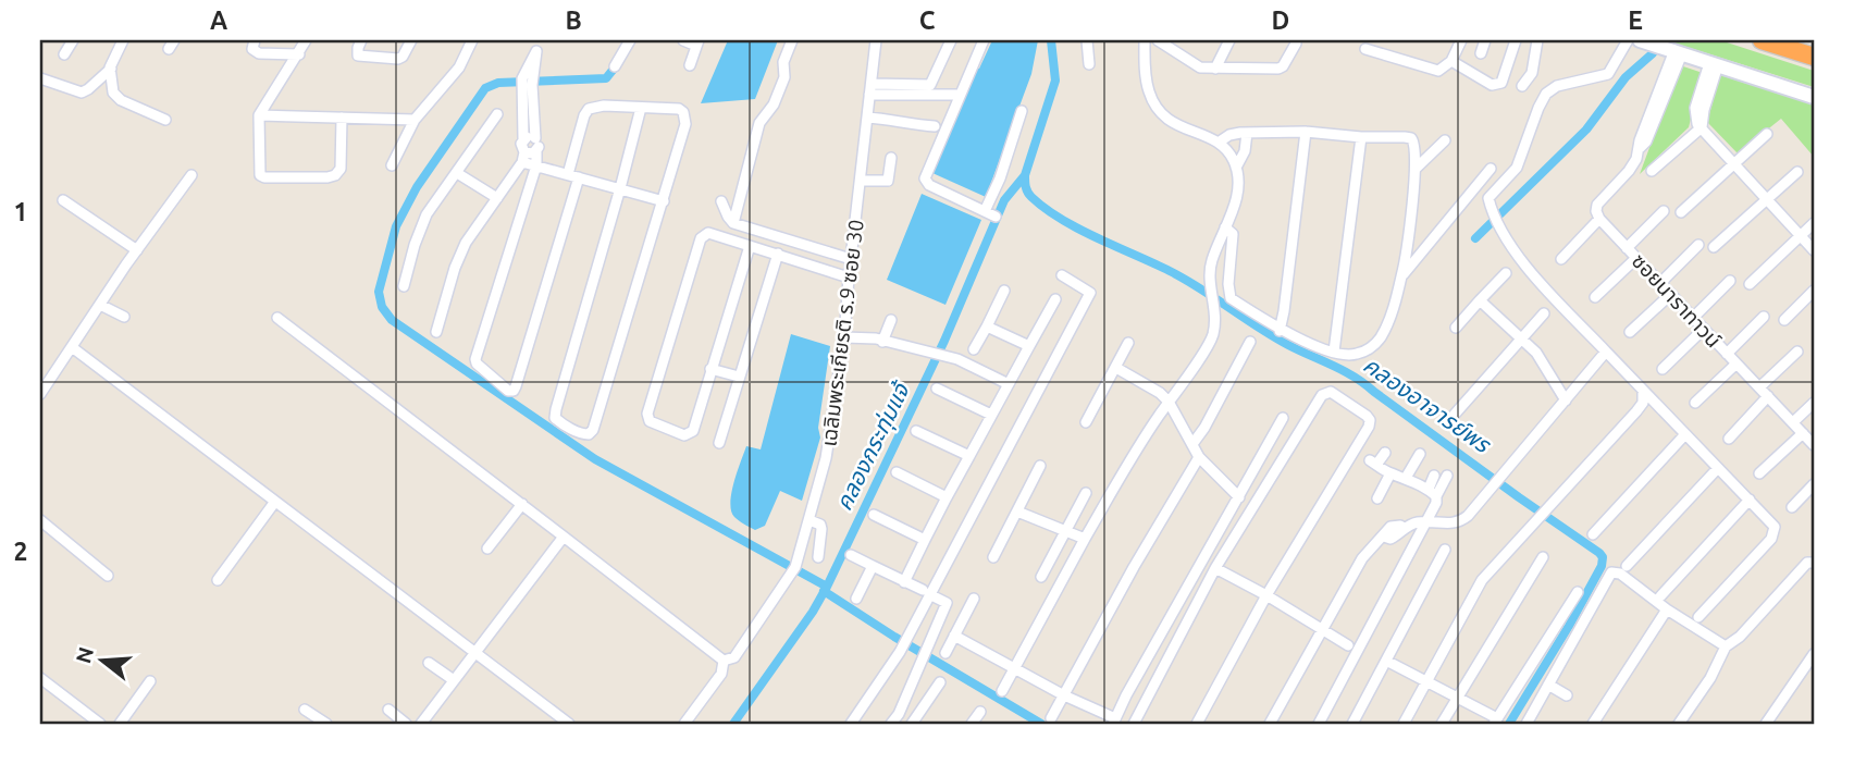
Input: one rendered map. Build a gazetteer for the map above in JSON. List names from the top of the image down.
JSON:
{
  "streets": {
    "street": ["ซอยนาราทาวน์", "เฉลิมพระเกียรติ ร.9 ซอย 30"]
  },
  "water": ["คลองอาจารย์พร", "คลองกระทุ่มแจ้"],
  "north": "left",
  "grid": {
    "columns": [
      "A",
      "B",
      "C",
      "D",
      "E"
    ],
    "rows": ["1", "2"]
  }
}
